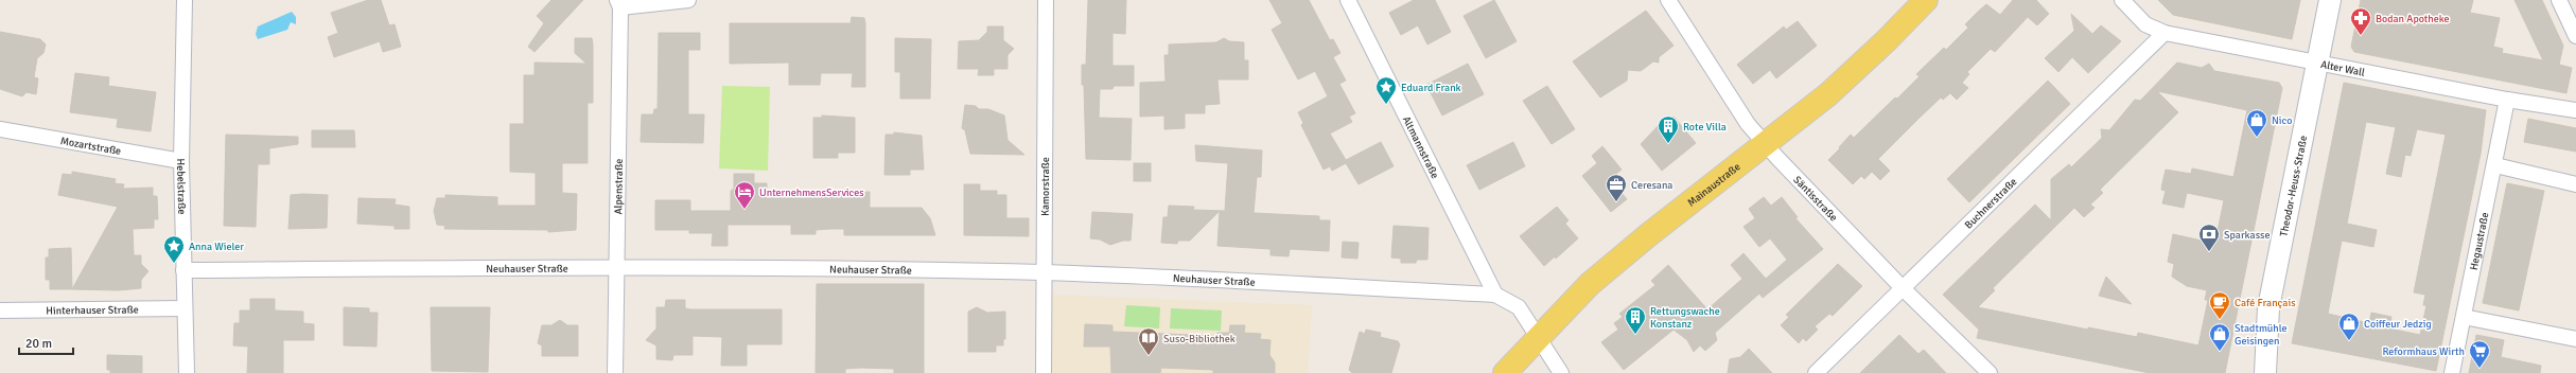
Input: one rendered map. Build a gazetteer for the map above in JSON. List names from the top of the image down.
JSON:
{
  "streets": {
    "main road": ["Mainaustraße", "Theodor-Heuss-Straße"],
    "street": [
      "Alter Wall",
      "Mozartstraße",
      "Altmannstraße",
      "Hebelstraße",
      "Alpenstraße",
      "Kamorstraße",
      "Säntisstraße",
      "Buchnerstraße",
      "Hegaustraße",
      "Neuhauser Straße",
      "Hinterhauser Straße"
    ]
  },
  "crossings": [
    ["Alter Wall", "Theodor-Heuss-Straße"],
    ["Alter Wall", "Buchnerstraße"],
    ["Alter Wall", "Hegaustraße"],
    ["Mozartstraße", "Hebelstraße"],
    ["Altmannstraße", "Neuhauser Straße"],
    ["Mainaustraße", "Säntisstraße"],
    ["Mainaustraße", "Neuhauser Straße"],
    ["Hebelstraße", "Neuhauser Straße"],
    ["Hebelstraße", "Hinterhauser Straße"],
    ["Alpenstraße", "Neuhauser Straße"],
    ["Kamorstraße", "Neuhauser Straße"],
    ["Säntisstraße", "Buchnerstraße"]
  ],
  "places": {
    "pharmacy": ["Bodan Apotheke"],
    "place": ["Eduard Frank", "Anna Wieler"],
    "shop": ["Nico", "Coiffeur Jedzig", "Stadtmühle Geisingen"],
    "building": ["Rote Villa", "Rettungswache Konstanz"],
    "office": ["Ceresana"],
    "hotel": ["UnternehmensServices"],
    "bank": ["Sparkasse"],
    "cafe": ["Café Français"],
    "library": ["Suso-Bibliothek"],
    "supermarket": ["Reformhaus Wirth"]
  },
  "scale_bar": "20 m"
}
